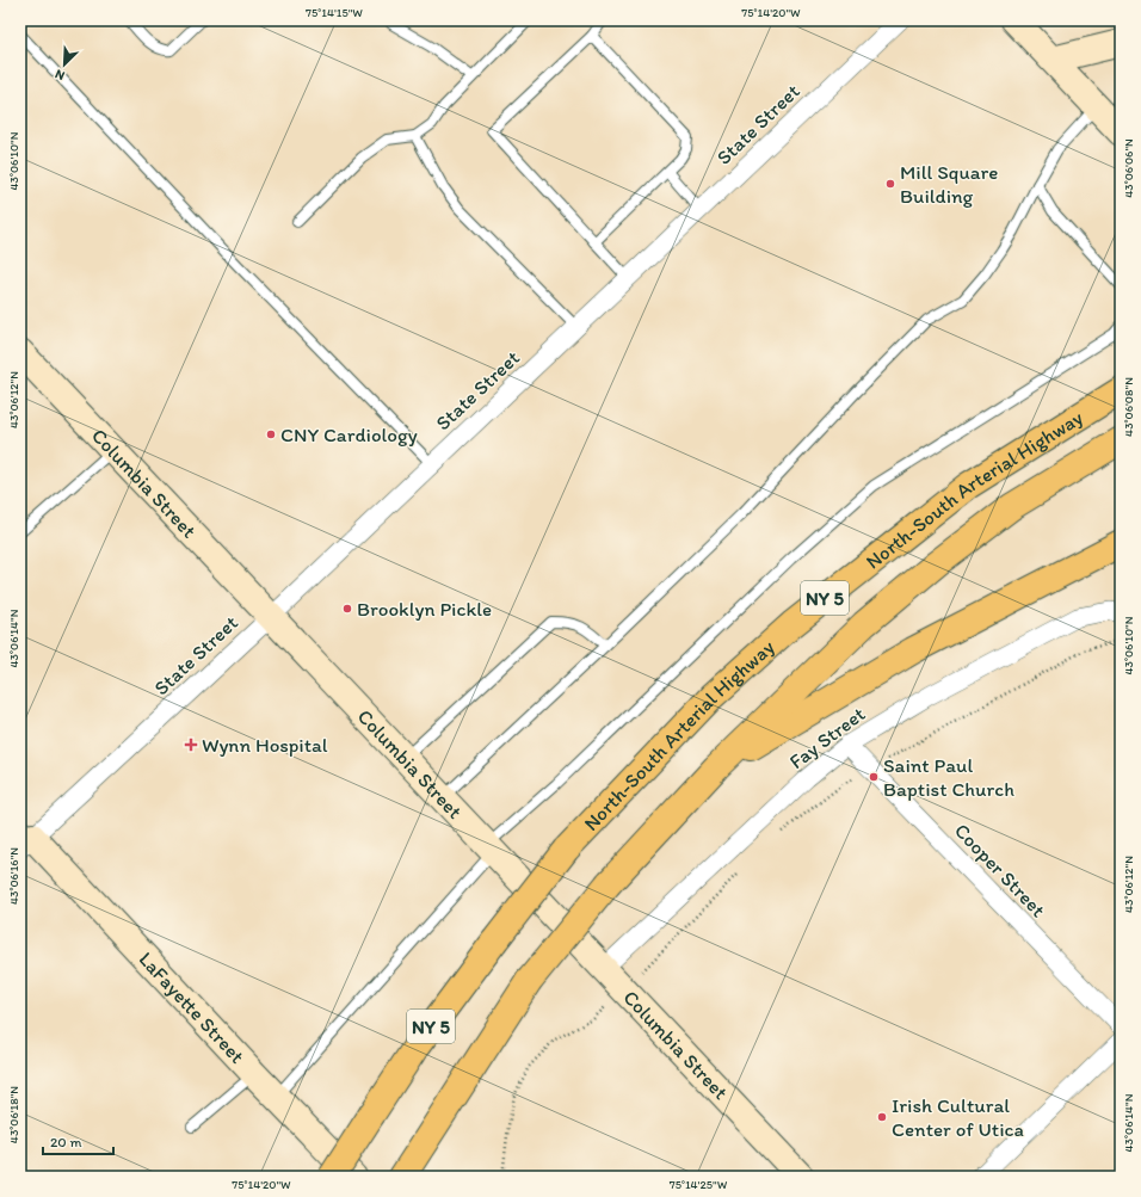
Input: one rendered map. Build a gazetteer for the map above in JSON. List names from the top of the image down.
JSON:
{
  "streets": {
    "highway": ["North-South Arterial Highway", "NY 5"],
    "street": [
      "State Street",
      "Columbia Street",
      "Fay Street",
      "Cooper Street",
      "LaFayette Street"
    ]
  },
  "crossings": [
    ["State Street", "Columbia Street"],
    ["State Street", "LaFayette Street"],
    ["Columbia Street", "Fay Street"],
    ["Fay Street", "Cooper Street"]
  ],
  "places": {
    "other": [
      "Mill Square Building",
      "CNY Cardiology",
      "Brooklyn Pickle",
      "Saint Paul Baptist Church",
      "Irish Cultural Center of Utica"
    ],
    "health": ["Wynn Hospital"]
  },
  "scale_bar": "20 m",
  "north": "bottom left",
  "coordinates": [
    "75°14'15\"W",
    "75°14'20\"W",
    "43°06'10\"N",
    "43°06'06\"N",
    "43°06'12\"N",
    "43°06'08\"N",
    "43°06'14\"N",
    "43°06'16\"N",
    "43°06'18\"N",
    "75°14'25\"W"
  ]
}
